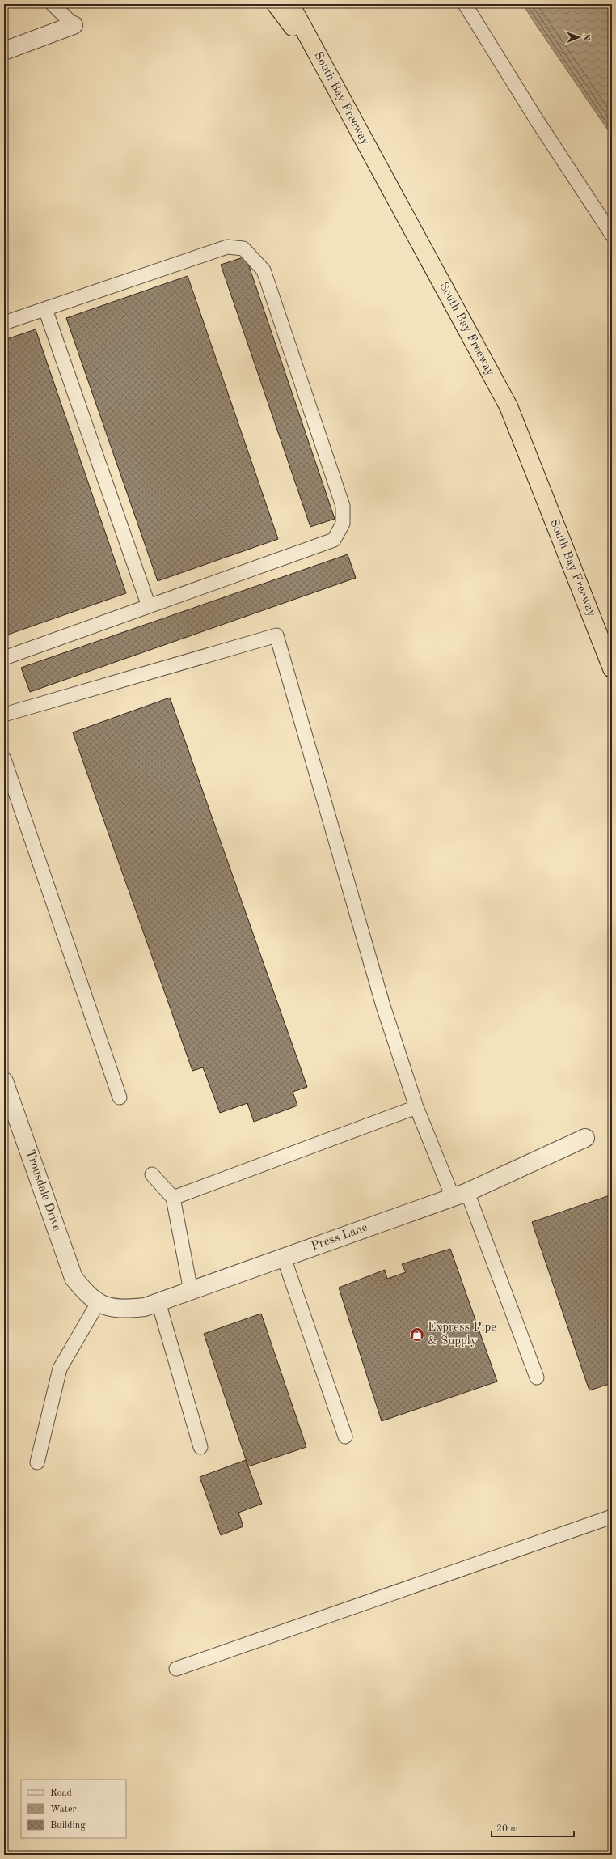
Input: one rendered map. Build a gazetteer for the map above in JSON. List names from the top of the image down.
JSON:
{
  "streets": {
    "highway": ["South Bay Freeway"],
    "street": ["Trousdale Drive", "Press Lane"]
  },
  "crossings": [
    ["Trousdale Drive", "Press Lane"]
  ],
  "places": {
    "shop": ["Express Pipe & Supply"]
  },
  "legend": ["Road", "Water", "Building"],
  "scale_bar": "20 m",
  "north": "right"
}
